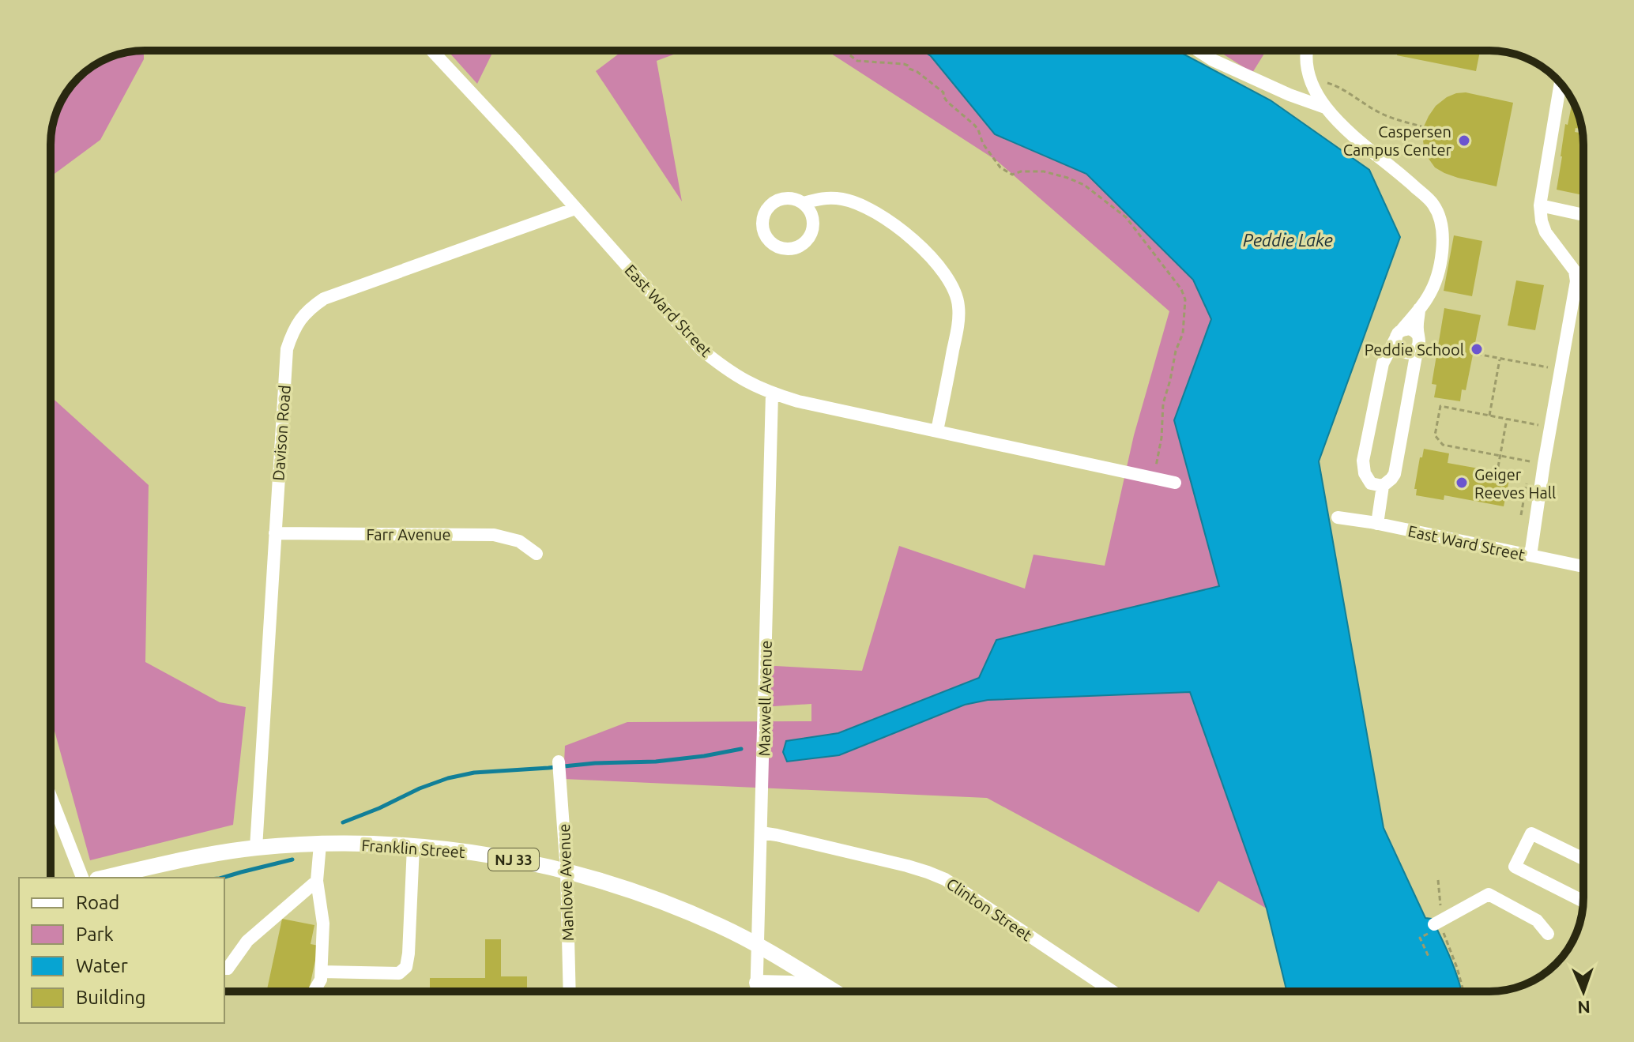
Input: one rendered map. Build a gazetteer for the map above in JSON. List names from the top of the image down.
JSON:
{
  "streets": {
    "main road": ["Franklin Street", "NJ 33"],
    "street": [
      "East Ward Street",
      "Davison Road",
      "Farr Avenue",
      "Maxwell Avenue",
      "Manlove Avenue",
      "Clinton Street"
    ]
  },
  "crossings": [
    ["East Ward Street", "Davison Road"],
    ["East Ward Street", "Maxwell Avenue"],
    ["Davison Road", "Farr Avenue"],
    ["Davison Road", "Franklin Street"],
    ["Maxwell Avenue", "Franklin Street"],
    ["Maxwell Avenue", "Clinton Street"],
    ["Franklin Street", "Manlove Avenue"]
  ],
  "water": ["Peddie Lake"],
  "places": ["Caspersen Campus Center", "Peddie School", "Geiger Reeves Hall"],
  "legend": [
    "Road",
    "Park",
    "Water",
    "Building"
  ],
  "north": "bottom"
}
